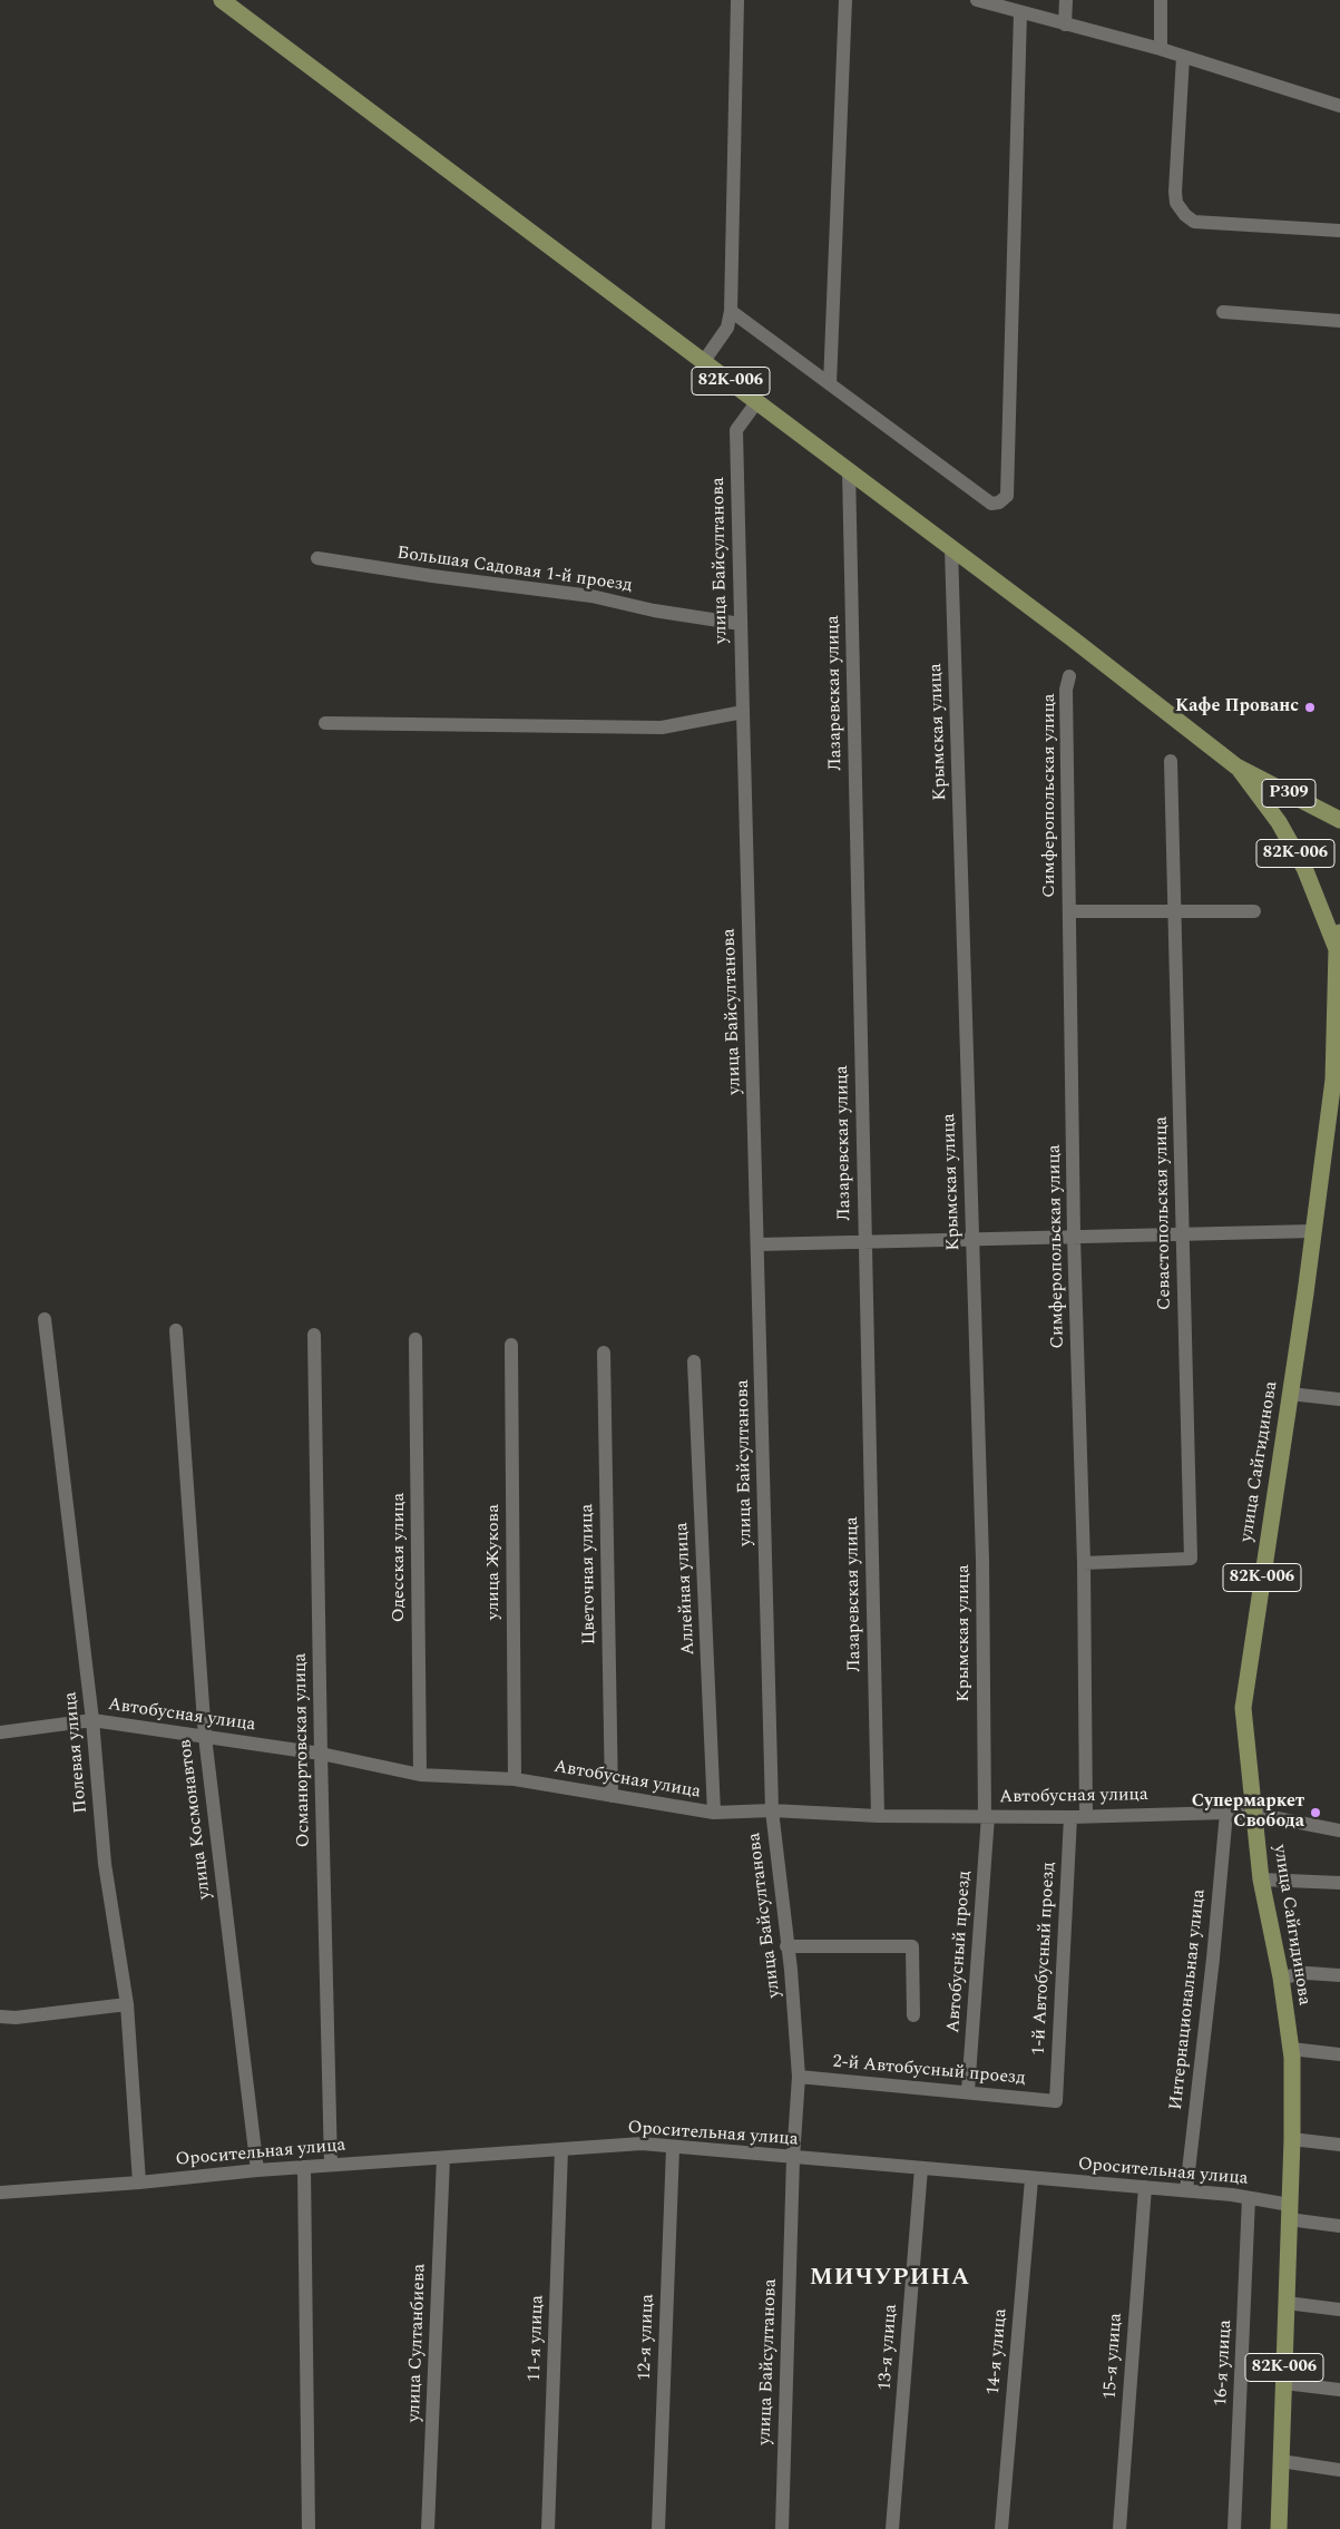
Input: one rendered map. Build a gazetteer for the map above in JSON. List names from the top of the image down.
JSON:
{
  "streets": {
    "main road": ["82К-006", "Р309", "улица Сайгидинова"],
    "street": [
      "улица Байсултанова",
      "Большая Садовая 1-й проезд",
      "Лазаревская улица",
      "Крымская улица",
      "Симферопольская улица",
      "Севастопольская улица",
      "Одесская улица",
      "улица Жукова",
      "Цветочная улица",
      "Аллейная улица",
      "Автобусная улица",
      "Османюртовская улица",
      "Полевая улица",
      "улица Космонавтов",
      "Автобусный проезд",
      "1-й Автобусный проезд",
      "Интернациональная улица",
      "2-й Автобусный проезд",
      "Оросительная улица",
      "12-я улица",
      "11-я улица",
      "улица Султанбиева",
      "13-я улица",
      "14-я улица",
      "15-я улица",
      "16-я улица"
    ]
  },
  "crossings": [
    ["82К-006", "улица Байсултанова"],
    ["82К-006", "Лазаревская улица"],
    ["82К-006", "Крымская улица"],
    ["82К-006", "Р309"],
    ["82К-006", "улица Сайгидинова"],
    ["улица Байсултанова", "Большая Садовая 1-й проезд"],
    ["улица Байсултанова", "Автобусная улица"],
    ["улица Байсултанова", "2-й Автобусный проезд"],
    ["улица Байсултанова", "Оросительная улица"],
    ["Лазаревская улица", "Автобусная улица"],
    ["Крымская улица", "Автобусная улица"],
    ["Крымская улица", "Автобусный проезд"],
    ["Симферопольская улица", "Севастопольская улица"],
    ["Симферопольская улица", "Автобусная улица"],
    ["улица Сайгидинова", "Автобусная улица"],
    ["улица Сайгидинова", "Оросительная улица"],
    ["Одесская улица", "Автобусная улица"],
    ["улица Жукова", "Автобусная улица"],
    ["Цветочная улица", "Автобусная улица"],
    ["Аллейная улица", "Автобусная улица"],
    ["Автобусная улица", "Османюртовская улица"],
    ["Автобусная улица", "Полевая улица"],
    ["Автобусная улица", "улица Космонавтов"],
    ["Автобусная улица", "Автобусный проезд"],
    ["Автобусная улица", "1-й Автобусный проезд"],
    ["Автобусная улица", "Интернациональная улица"],
    ["Османюртовская улица", "Оросительная улица"],
    ["Полевая улица", "Оросительная улица"],
    ["улица Космонавтов", "Оросительная улица"],
    ["Автобусный проезд", "2-й Автобусный проезд"],
    ["1-й Автобусный проезд", "2-й Автобусный проезд"],
    ["Интернациональная улица", "Оросительная улица"],
    ["Оросительная улица", "12-я улица"],
    ["Оросительная улица", "11-я улица"],
    ["Оросительная улица", "улица Султанбиева"],
    ["Оросительная улица", "13-я улица"],
    ["Оросительная улица", "14-я улица"],
    ["Оросительная улица", "15-я улица"],
    ["Оросительная улица", "16-я улица"]
  ],
  "districts": ["МИЧУРИНА"],
  "places": ["Кафе Прованс", "Супермаркет Свобода"]
}
